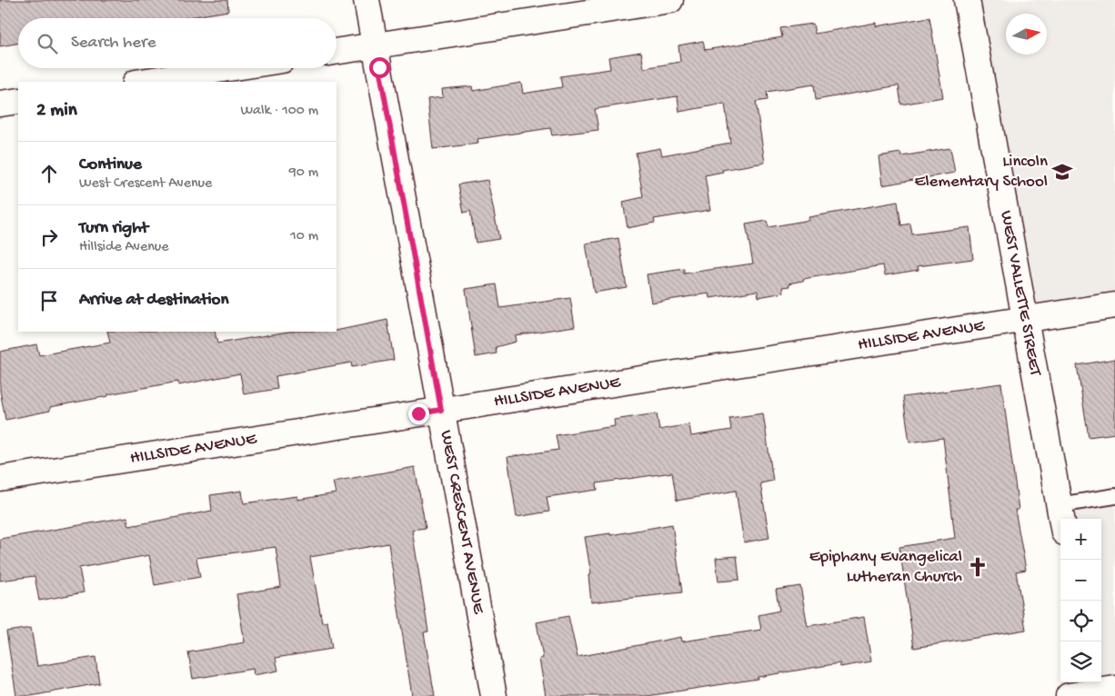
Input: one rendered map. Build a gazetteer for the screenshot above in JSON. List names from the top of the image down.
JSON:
{
  "streets": {
    "street": ["WEST VALLETTE STREET", "HILLSIDE AVENUE", "WEST CRESCENT AVENUE"]
  },
  "crossings": [
    ["WEST VALLETTE STREET", "HILLSIDE AVENUE"],
    ["HILLSIDE AVENUE", "WEST CRESCENT AVENUE"]
  ],
  "places": {
    "school or university": ["Lincoln Elementary School"],
    "church": ["Epiphany Evangelical Lutheran Church"]
  },
  "north": "right",
  "page": {
    "search": "Search here",
    "heading": ["2 min", "Walk · 100 m"],
    "list": [
      ["Continue", "West Crescent Avenue", "90 m"],
      ["Turn right", "Hillside Avenue", "10 m"],
      "Arrive at destination"
    ],
    "map_buttons": ["+", "−"]
  }
}
